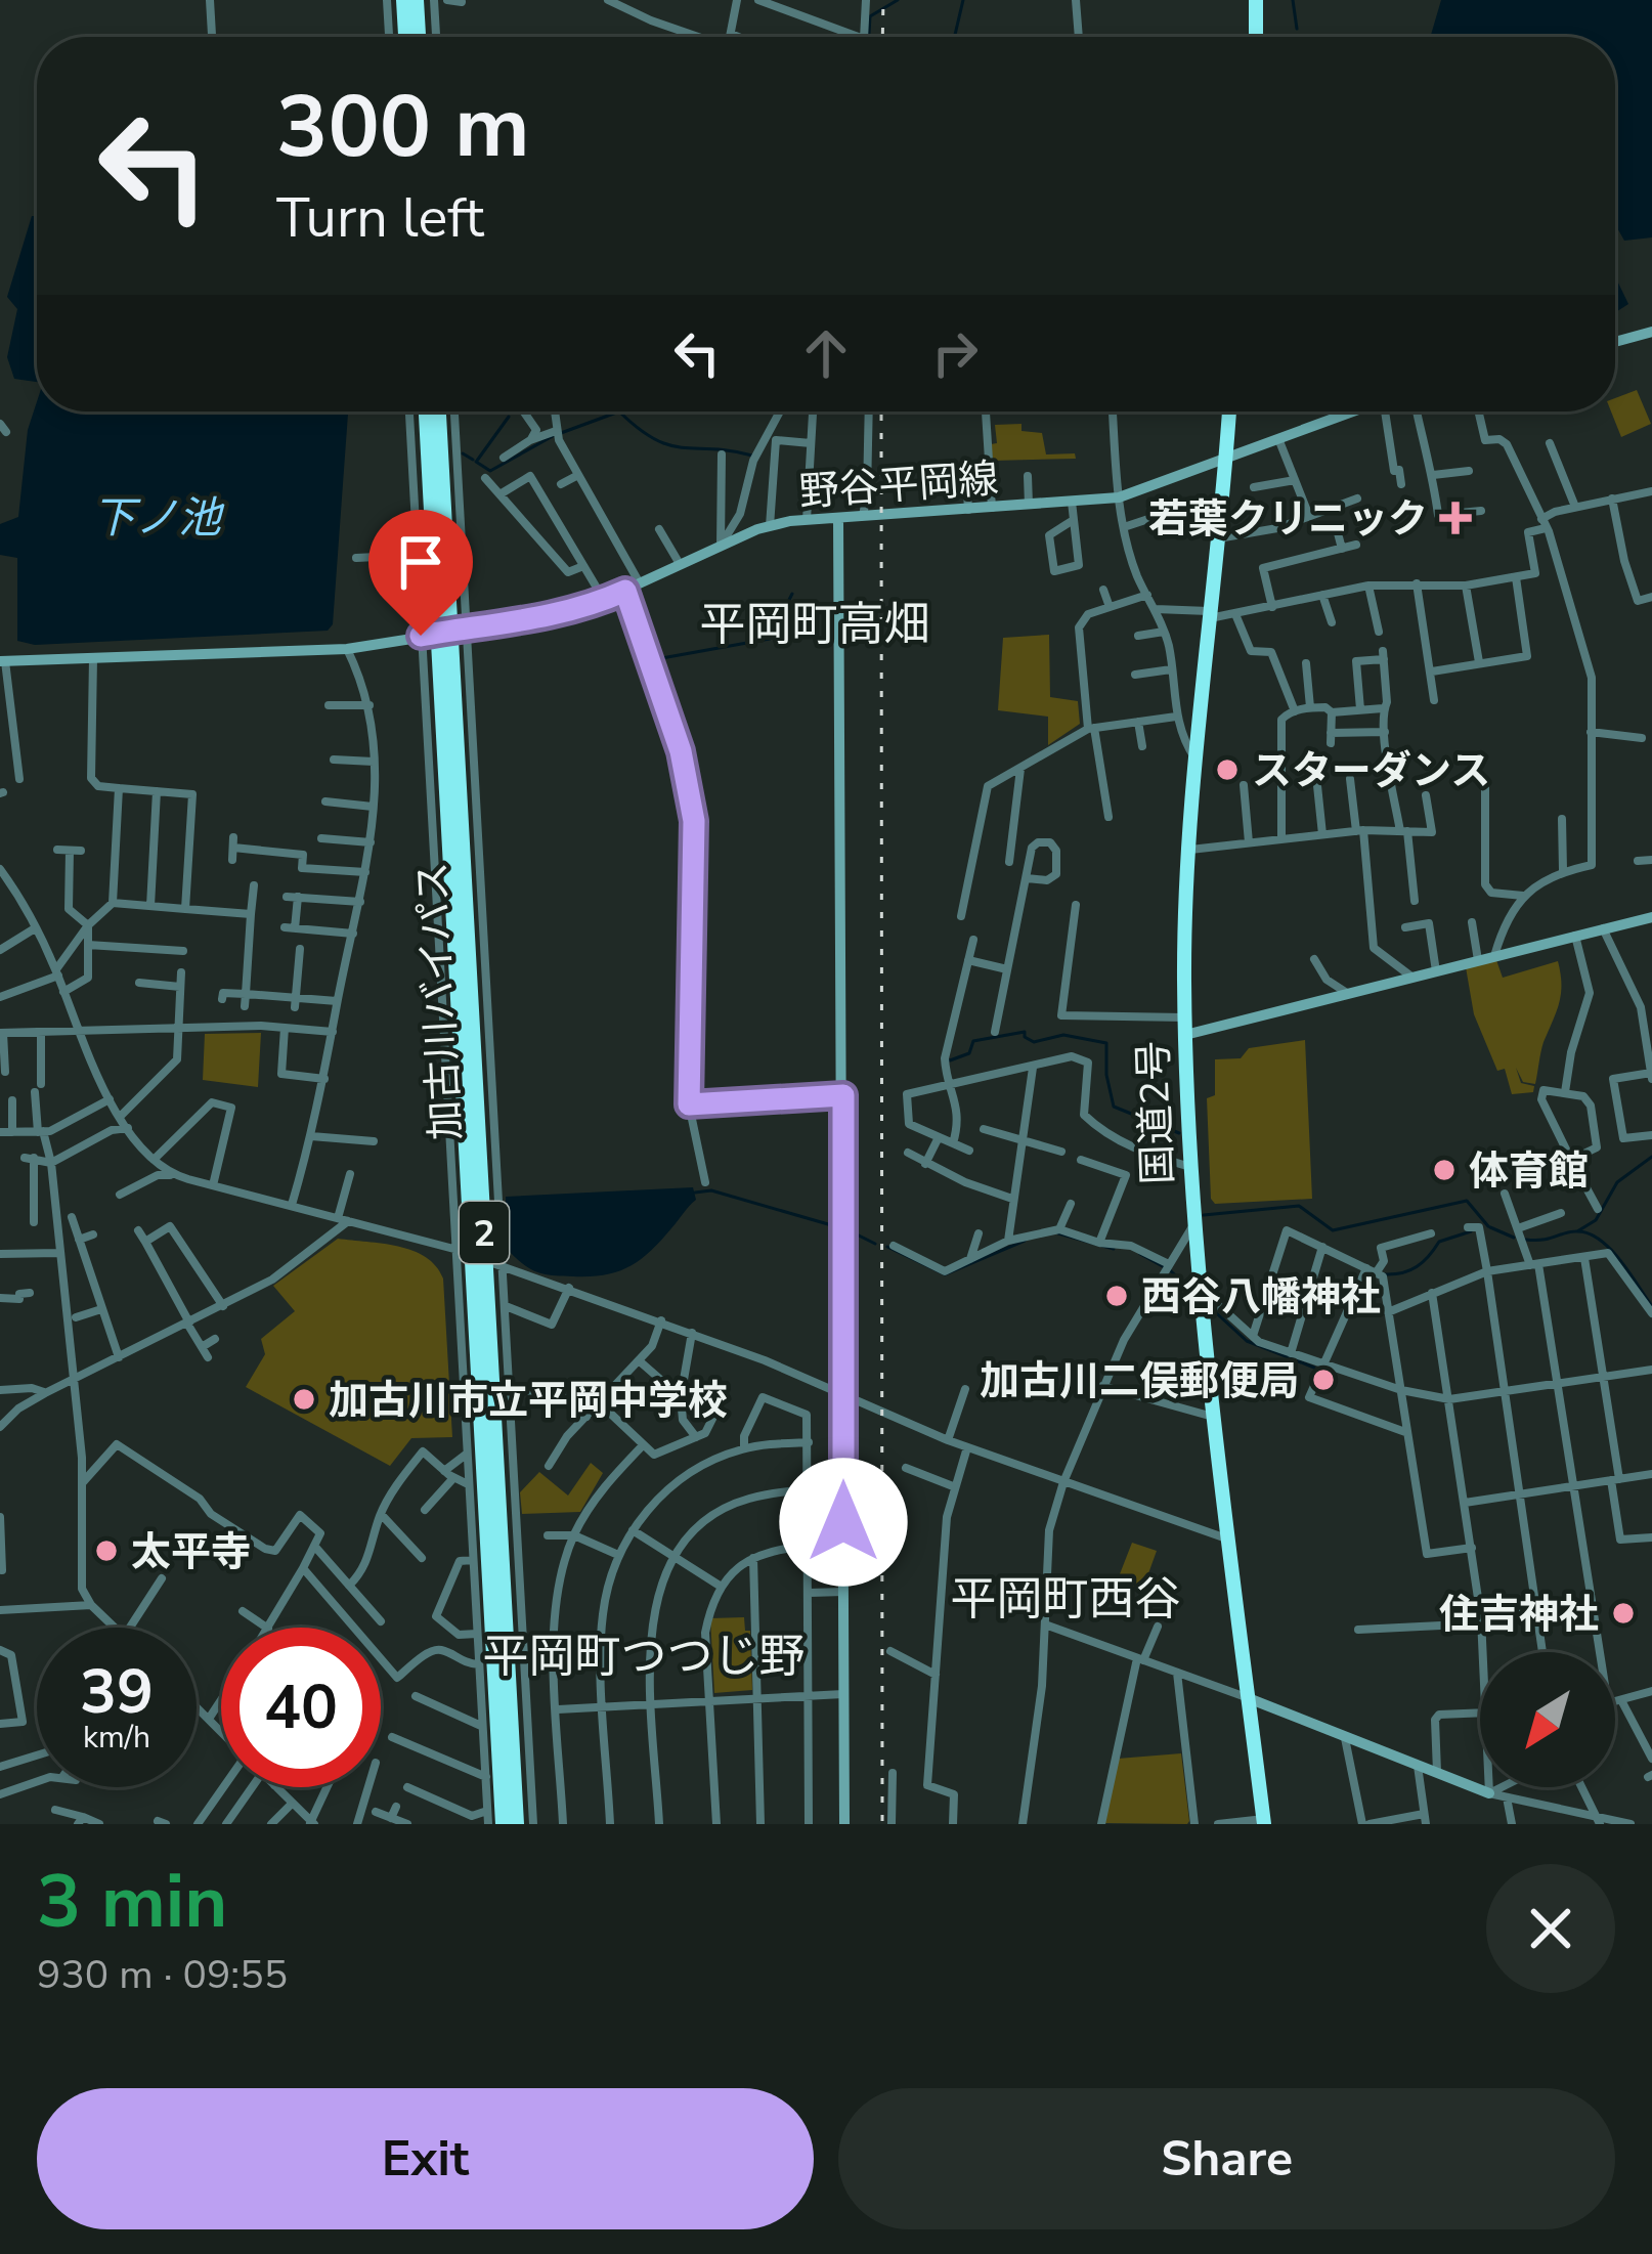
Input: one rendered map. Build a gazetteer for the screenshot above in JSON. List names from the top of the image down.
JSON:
{
  "streets": {
    "highway": ["加古川バイパス", "国道2号", "2"],
    "street": ["野谷平岡線"]
  },
  "crossings": [
    ["野谷平岡線", "国道2号"]
  ],
  "districts": ["平岡町高畑", "平岡町西谷", "平岡町つつじ野"],
  "water": ["下ノ池"],
  "places": {
    "health": ["若葉クリニック"],
    "other": [
      "スターダンス",
      "体育館",
      "西谷八幡神社",
      "加古川二俣郵便局",
      "加古川市立平岡中学校",
      "太平寺",
      "住吉神社"
    ]
  },
  "north": "bottom left",
  "page": {
    "turn": ["300 m", "Turn left"],
    "speed": "39 km/h",
    "limit": "40",
    "heading": ["3 min", "930 m · 09:55"],
    "buttons": ["Exit", "Share"]
  }
}
